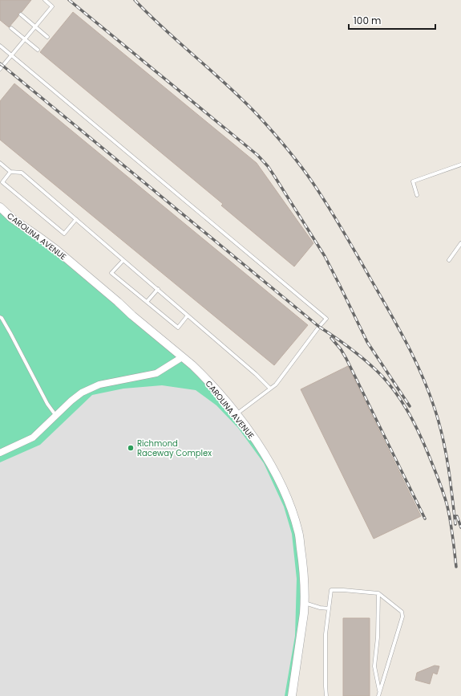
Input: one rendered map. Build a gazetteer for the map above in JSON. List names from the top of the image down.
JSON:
{
  "streets": {
    "street": ["CAROLINA AVENUE"]
  },
  "places": ["Richmond Raceway Complex"],
  "scale_bar": "100 m"
}
